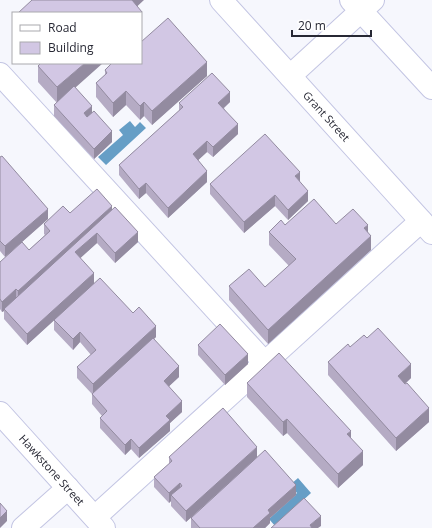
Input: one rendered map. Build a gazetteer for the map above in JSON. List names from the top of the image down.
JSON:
{
  "streets": {
    "street": ["Grant Street", "Hawkstone Street"]
  },
  "legend": ["Road", "Building"],
  "scale_bar": "20 m"
}
